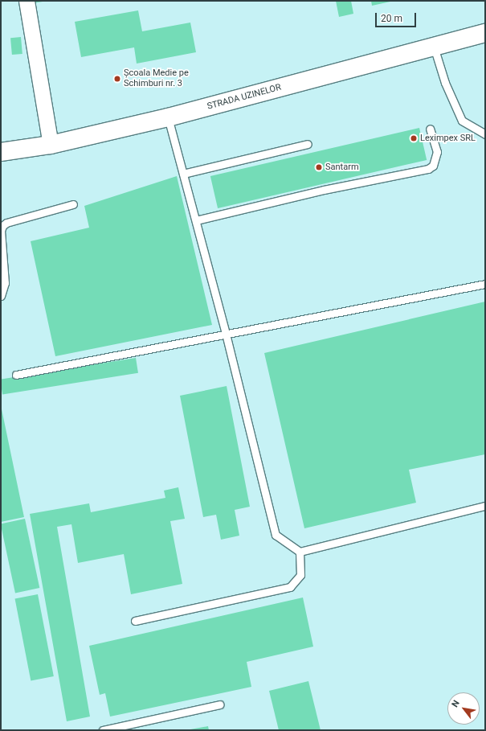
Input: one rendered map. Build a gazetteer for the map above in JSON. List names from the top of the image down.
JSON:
{
  "streets": {
    "main road": ["STRADA UZINELOR"]
  },
  "places": ["Școala Medie pe Schimburi nr. 3", "Leximpex SRL", "Santarm"],
  "scale_bar": "20 m",
  "north": "top left"
}
